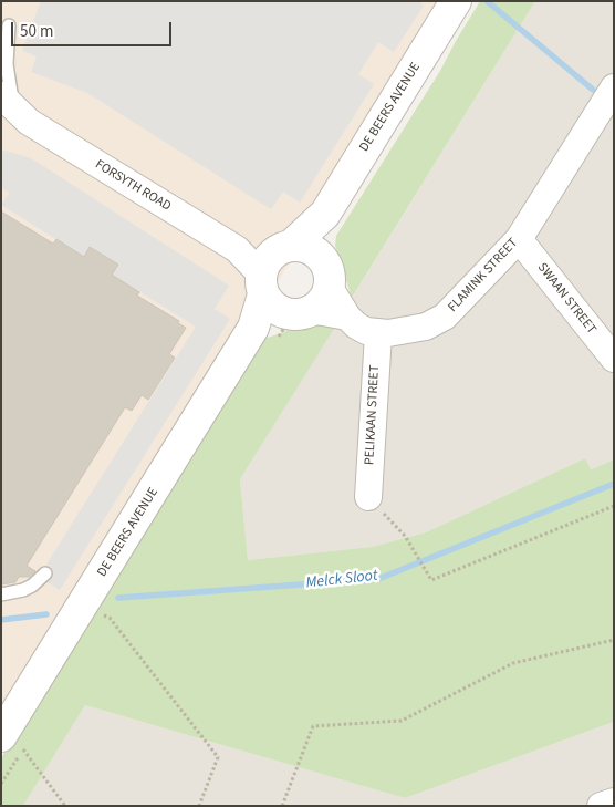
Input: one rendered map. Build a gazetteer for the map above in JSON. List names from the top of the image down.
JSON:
{
  "streets": {
    "street": [
      "DE BEERS AVENUE",
      "FORSYTH ROAD",
      "FLAMINK STREET",
      "SWAAN STREET",
      "PELIKAAN STREET"
    ]
  },
  "crossings": [
    ["DE BEERS AVENUE", "FORSYTH ROAD"],
    ["FLAMINK STREET", "SWAAN STREET"],
    ["FLAMINK STREET", "PELIKAAN STREET"]
  ],
  "water": ["Melck Sloot"],
  "scale_bar": "50 m"
}
